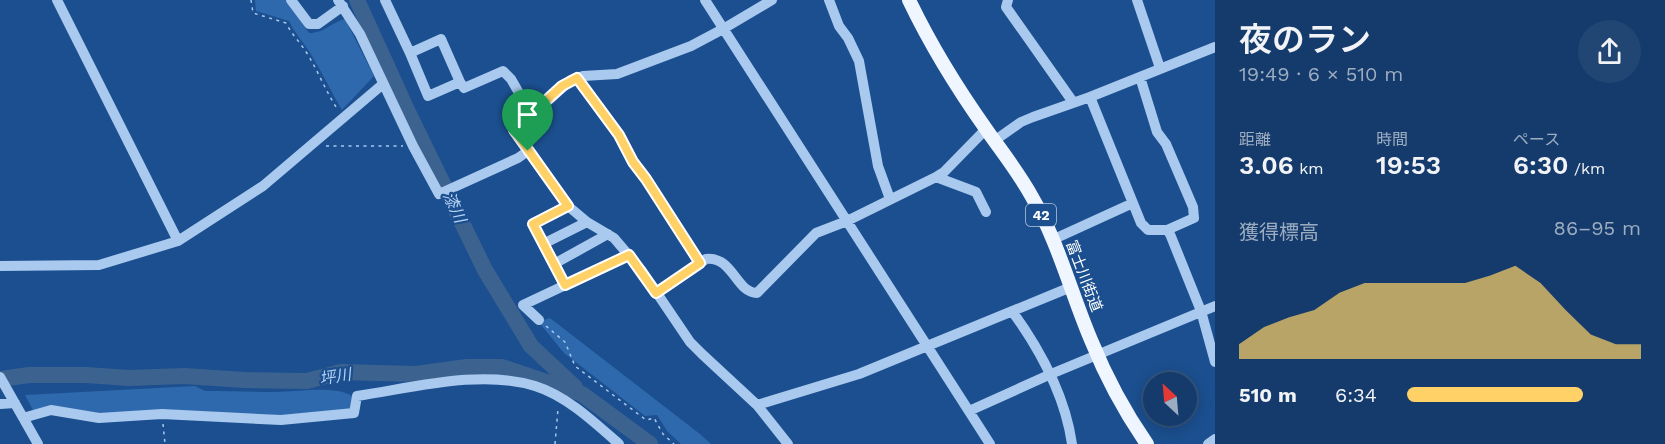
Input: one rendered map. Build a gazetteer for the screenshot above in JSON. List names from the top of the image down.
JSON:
{
  "streets": {
    "main road": ["42", "富士川街道"]
  },
  "water": ["漆川", "坪川"],
  "north": "top left",
  "page": {
    "heading": ["夜のラン", "19:49 · 6 × 510 m"],
    "stats": [
      ["距離", "3.06 km"],
      ["時間", "19:53"],
      ["ペース", "6:30 /km"]
    ],
    "chart": ["獲得標高", "86–95 m"],
    "list": [
      {
        "name": "510 m",
        "note": "6:34"
      }
    ]
  }
}
